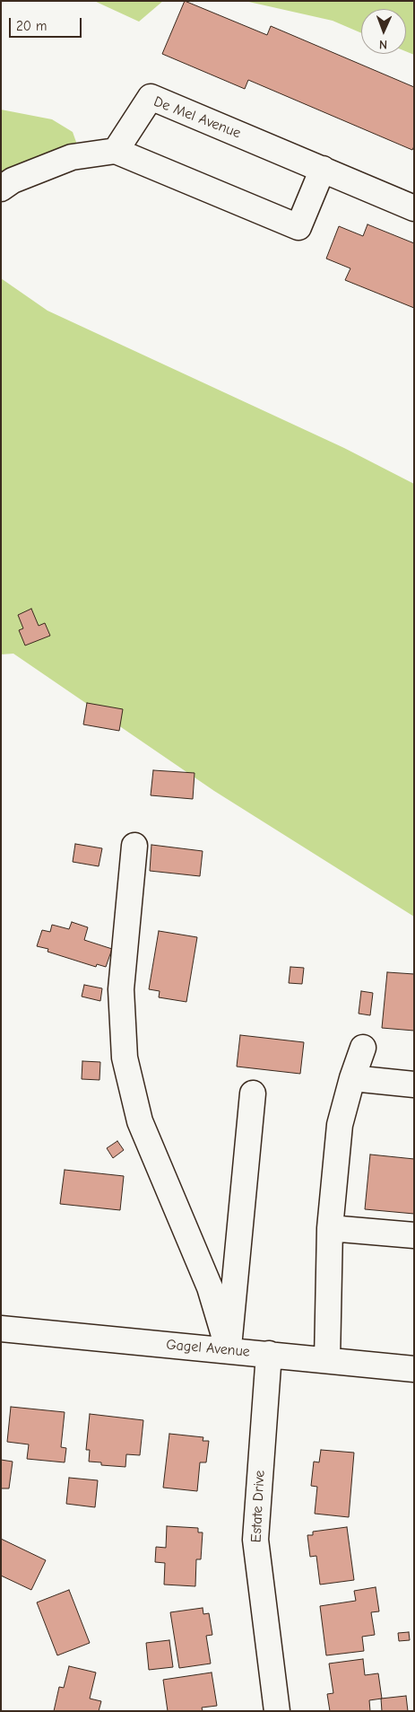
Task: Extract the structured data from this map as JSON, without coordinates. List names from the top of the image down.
{
  "streets": {
    "street": ["De Mel Avenue", "Gagel Avenue", "Estate Drive"]
  },
  "crossings": [
    ["Gagel Avenue", "Estate Drive"]
  ],
  "scale_bar": "20 m",
  "north": "bottom"
}
